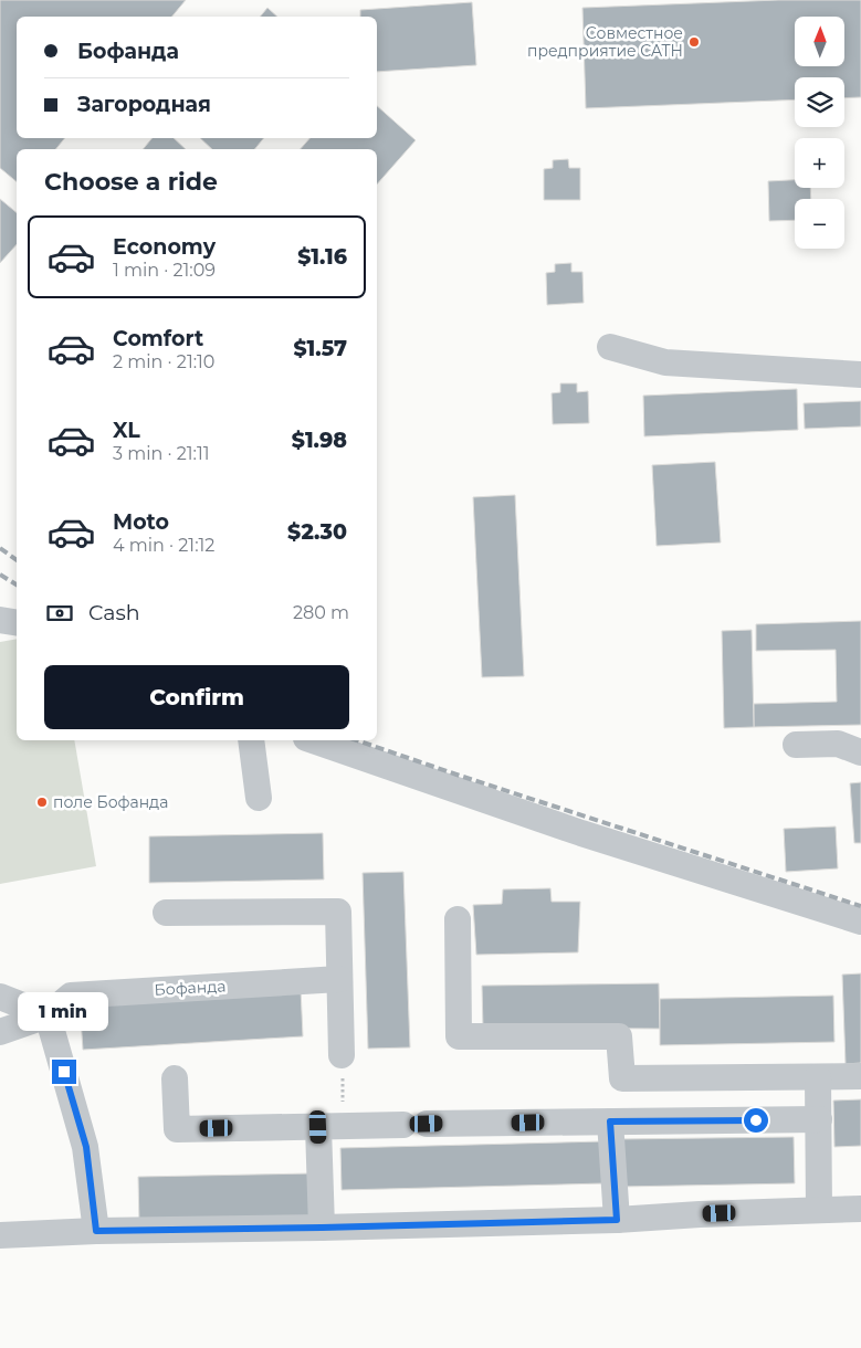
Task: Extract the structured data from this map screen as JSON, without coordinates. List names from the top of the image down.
{
  "streets": {
    "street": ["Бофанда"]
  },
  "places": ["Совместное предприятие CATH", "поле Бофанда"],
  "north": "top",
  "page": {
    "map_buttons": ["+", "−"],
    "banner": ["Бофанда", "Загородная"],
    "heading": "Choose a ride",
    "list": [
      {
        "name": "Economy",
        "note": "1 min · 21:09",
        "value": "$1.16"
      },
      {
        "name": "Comfort",
        "note": "2 min · 21:10",
        "value": "$1.57"
      },
      {
        "name": "XL",
        "note": "3 min · 21:11",
        "value": "$1.98"
      },
      {
        "name": "Moto",
        "note": "4 min · 21:12",
        "value": "$2.30"
      }
    ],
    "pay": ["Cash", "280 m"],
    "buttons": "Confirm",
    "bubble": "1 min"
  }
}
